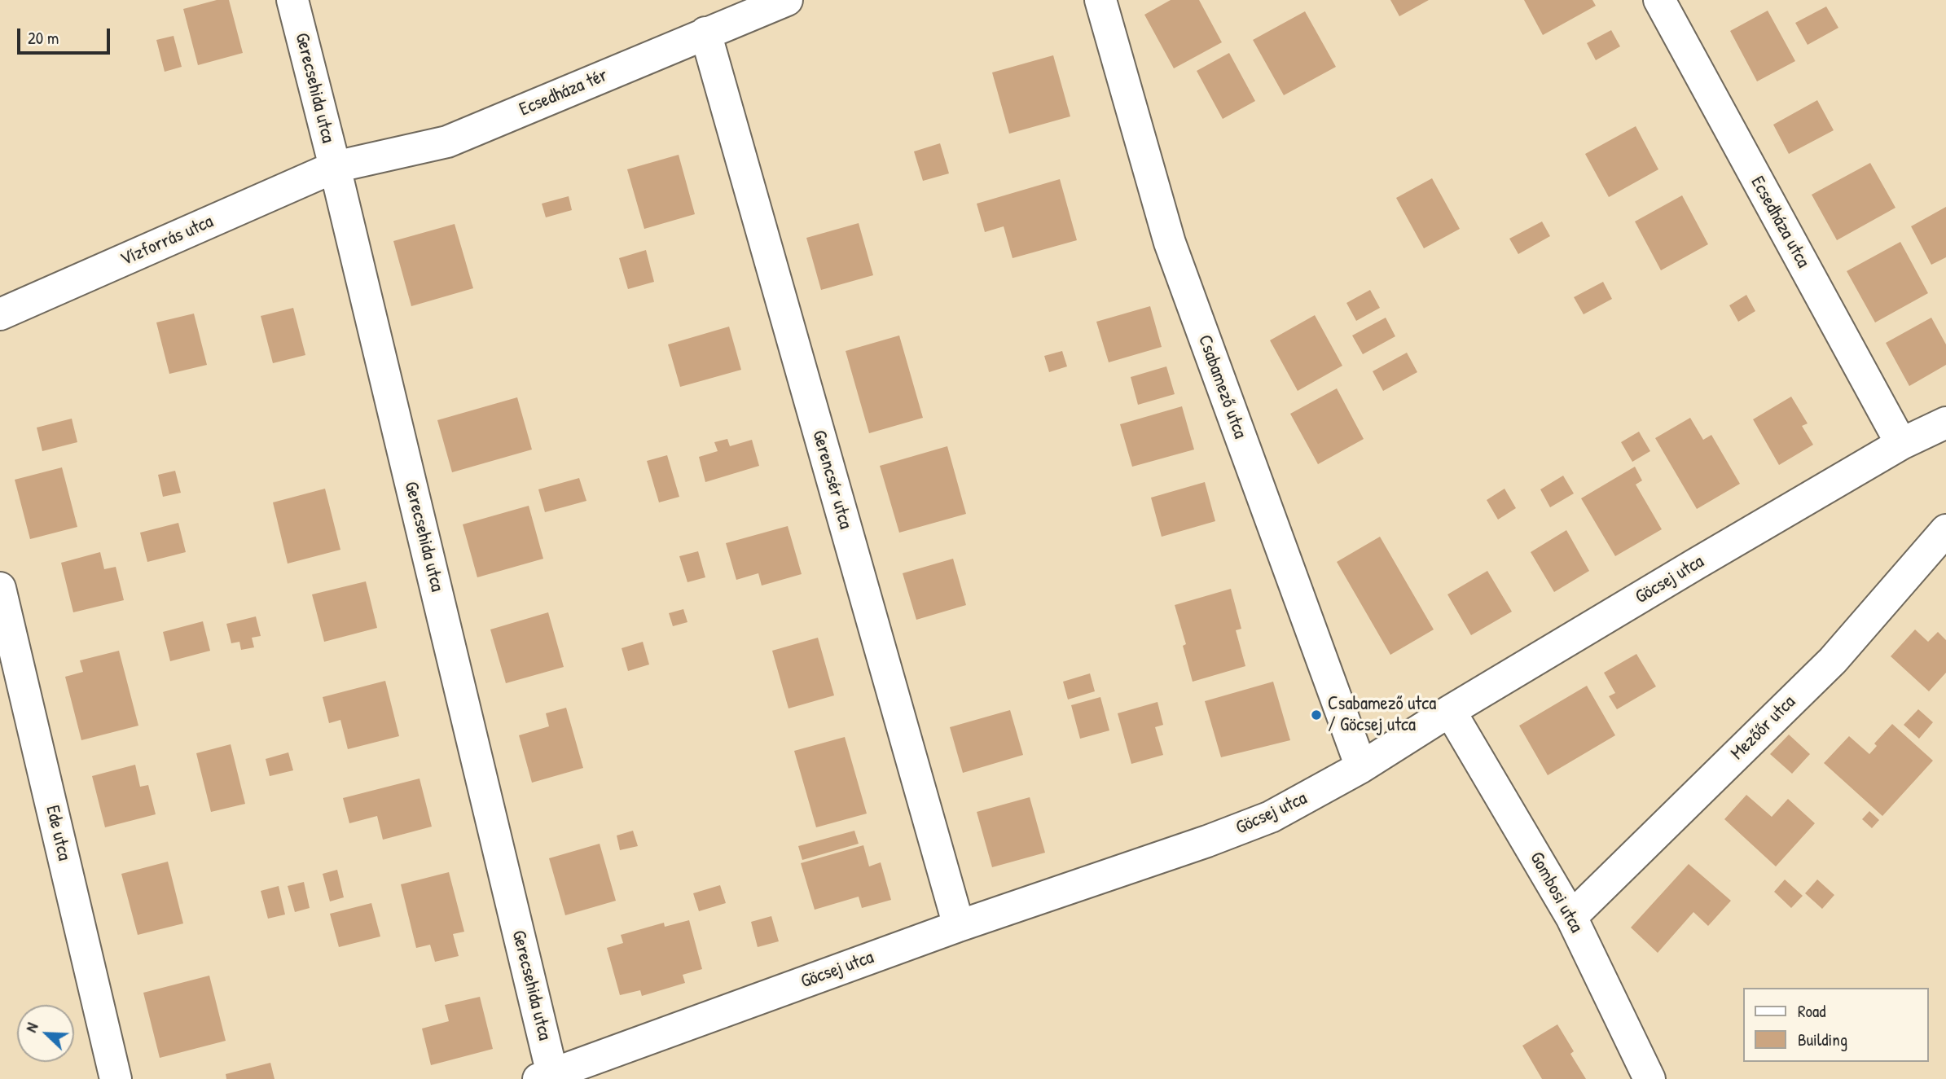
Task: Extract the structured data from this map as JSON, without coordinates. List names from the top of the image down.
{
  "streets": {
    "street": [
      "Gerecsehida utca",
      "Ecsedháza tér",
      "Ecsedháza utca",
      "Vízforrás utca",
      "Csabamező utca",
      "Gerencsér utca",
      "Göcsej utca",
      "Mezőőr utca",
      "Ede utca",
      "Gombosi utca"
    ]
  },
  "crossings": [
    ["Gerecsehida utca", "Ecsedháza tér"],
    ["Gerecsehida utca", "Vízforrás utca"],
    ["Gerecsehida utca", "Göcsej utca"],
    ["Ecsedháza tér", "Vízforrás utca"],
    ["Ecsedháza tér", "Gerencsér utca"],
    ["Ecsedháza utca", "Göcsej utca"],
    ["Csabamező utca", "Göcsej utca"],
    ["Gerencsér utca", "Göcsej utca"],
    ["Göcsej utca", "Gombosi utca"],
    ["Mezőőr utca", "Gombosi utca"]
  ],
  "places": ["Csabamező utca / Göcsej utca"],
  "legend": ["Road", "Building"],
  "scale_bar": "20 m",
  "north": "top left"
}
